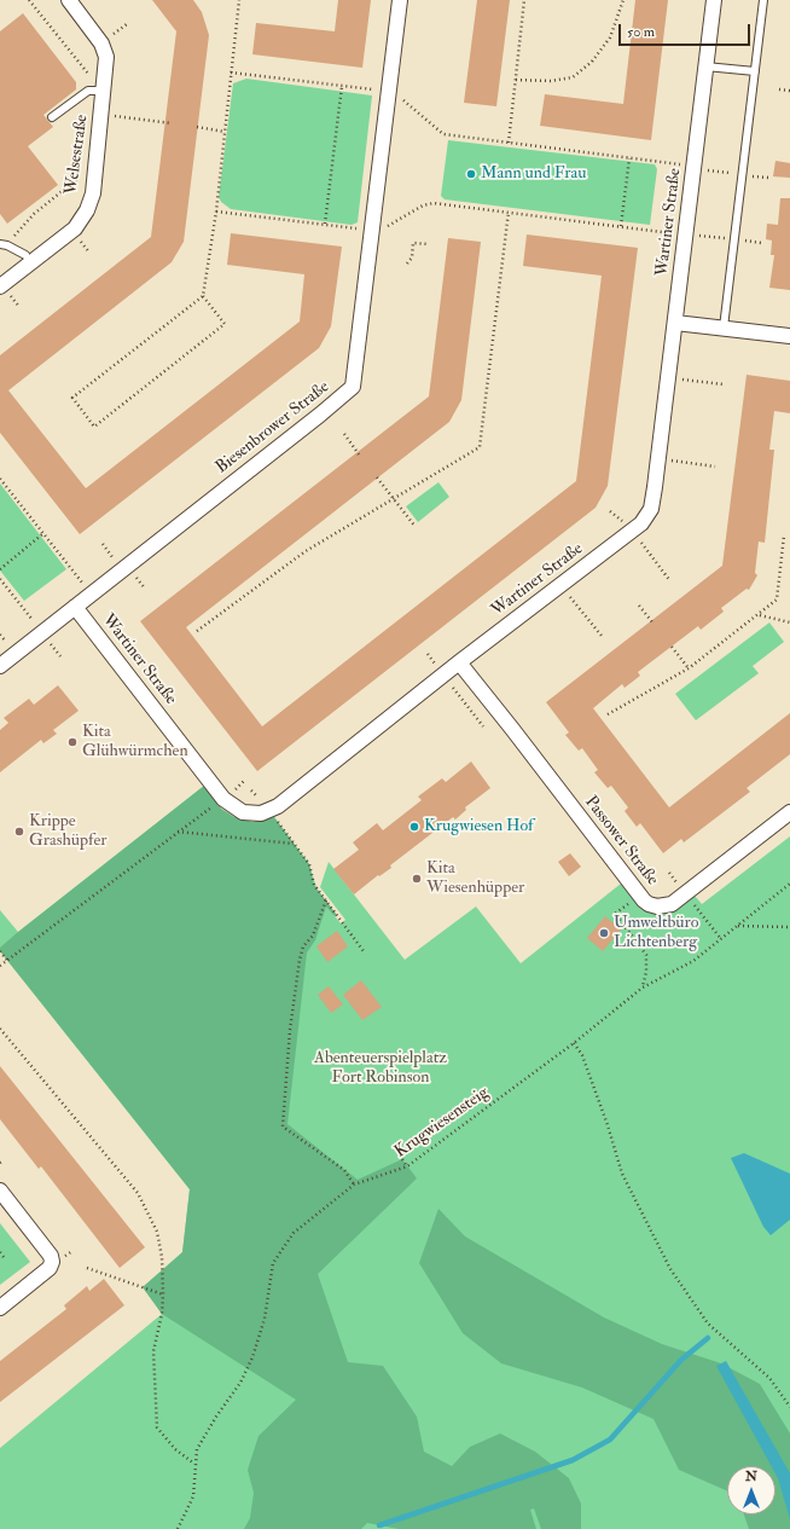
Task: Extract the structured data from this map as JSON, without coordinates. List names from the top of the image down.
{
  "streets": {
    "street": [
      "Welsestraße",
      "Wartiner Straße",
      "Biesenbrower Straße",
      "Passower Straße"
    ],
    "path": ["Krugwiesensteig"]
  },
  "crossings": [
    ["Wartiner Straße", "Biesenbrower Straße"],
    ["Wartiner Straße", "Passower Straße"]
  ],
  "parks": ["Abenteuerspielplatz Fort Robinson"],
  "places": [
    "Mann und Frau",
    "Kita Glühwürmchen",
    "Krugwiesen Hof",
    "Krippe Grashüpfer",
    "Kita Wiesenhüpper",
    "Umweltbüro Lichtenberg"
  ],
  "scale_bar": "50 m",
  "north": "top"
}
